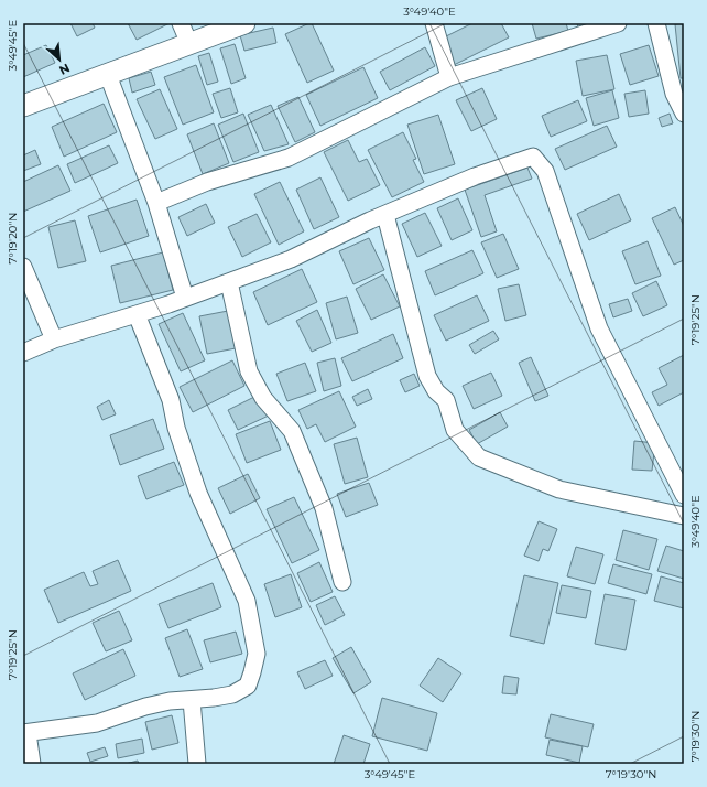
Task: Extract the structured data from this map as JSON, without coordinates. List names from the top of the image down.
{
  "north": "bottom right",
  "coordinates": [
    "3°49'40\"E",
    "3°49'45\"E",
    "7°19'20\"N",
    "7°19'25\"N",
    "7°19'30\"N"
  ]
}
